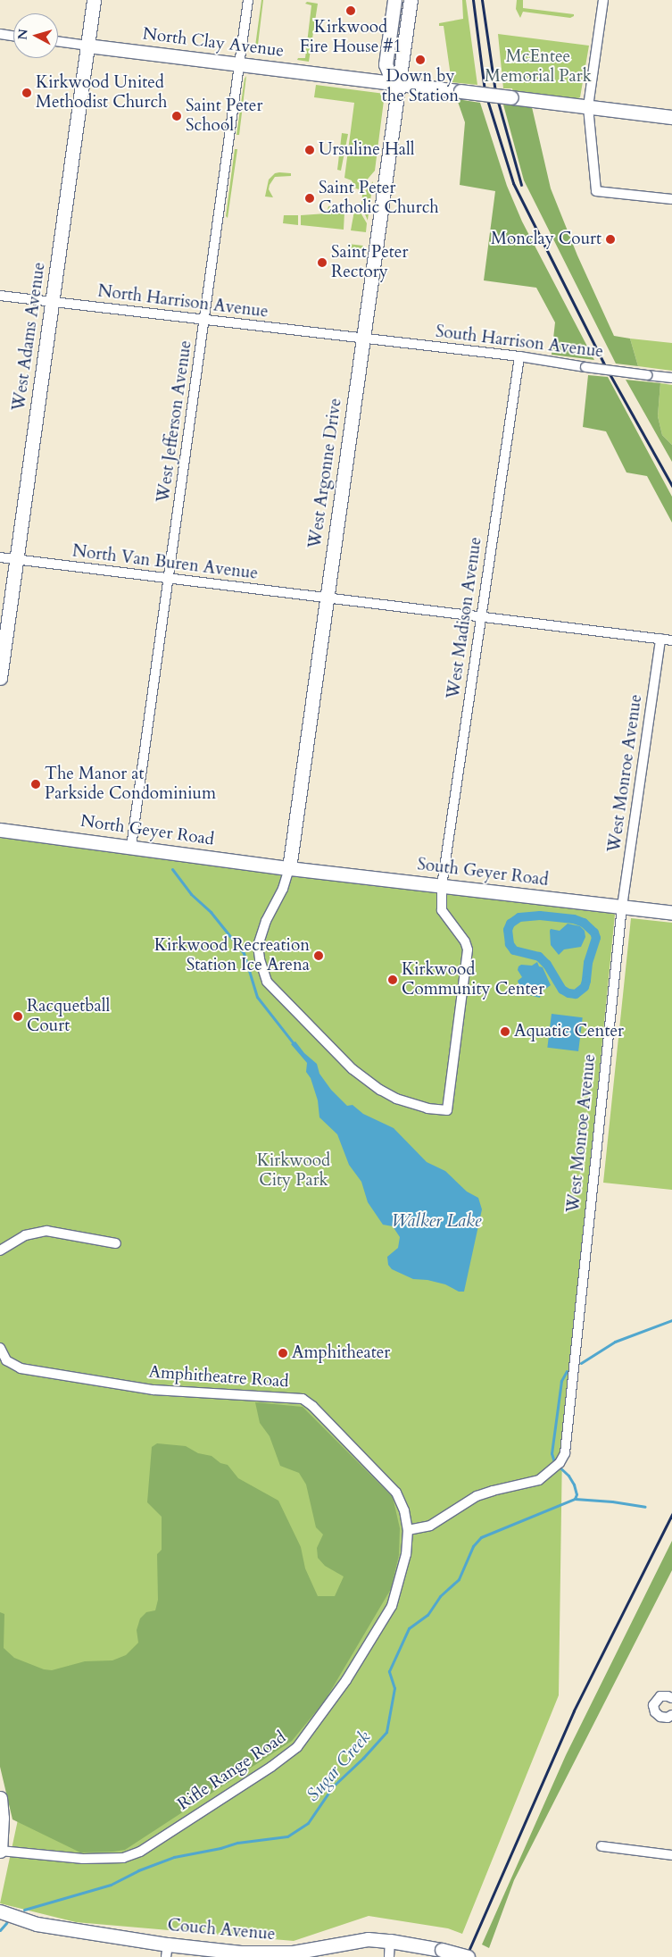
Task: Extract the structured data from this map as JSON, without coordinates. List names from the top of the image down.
{
  "streets": {
    "street": [
      "North Clay Avenue",
      "North Harrison Avenue",
      "West Adams Avenue",
      "South Harrison Avenue",
      "West Jefferson Avenue",
      "West Argonne Drive",
      "North Van Buren Avenue",
      "West Madison Avenue",
      "West Monroe Avenue",
      "North Geyer Road",
      "South Geyer Road",
      "Amphitheatre Road",
      "Rifle Range Road",
      "Couch Avenue"
    ]
  },
  "crossings": [
    ["North Clay Avenue", "West Adams Avenue"],
    ["North Clay Avenue", "West Jefferson Avenue"],
    ["North Clay Avenue", "West Argonne Drive"],
    ["North Harrison Avenue", "West Adams Avenue"],
    ["North Harrison Avenue", "South Harrison Avenue"],
    ["North Harrison Avenue", "West Jefferson Avenue"],
    ["North Harrison Avenue", "West Argonne Drive"],
    ["West Adams Avenue", "North Van Buren Avenue"],
    ["South Harrison Avenue", "West Argonne Drive"],
    ["South Harrison Avenue", "West Madison Avenue"],
    ["West Jefferson Avenue", "North Van Buren Avenue"],
    ["West Jefferson Avenue", "North Geyer Road"],
    ["West Argonne Drive", "North Van Buren Avenue"],
    ["West Argonne Drive", "West Madison Avenue"],
    ["West Argonne Drive", "North Geyer Road"],
    ["West Argonne Drive", "South Geyer Road"],
    ["North Van Buren Avenue", "West Madison Avenue"],
    ["North Van Buren Avenue", "West Monroe Avenue"],
    ["West Madison Avenue", "North Geyer Road"],
    ["West Madison Avenue", "South Geyer Road"],
    ["West Monroe Avenue", "South Geyer Road"],
    ["West Monroe Avenue", "Amphitheatre Road"],
    ["West Monroe Avenue", "Rifle Range Road"],
    ["North Geyer Road", "South Geyer Road"],
    ["Amphitheatre Road", "Rifle Range Road"]
  ],
  "water": ["Walker Lake", "Sugar Creek"],
  "parks": ["McEntee Memorial Park", "Kirkwood City Park"],
  "places": [
    "Kirkwood Fire House #1",
    "Down by the Station",
    "Kirkwood United Methodist Church",
    "Saint Peter School",
    "Ursuline Hall",
    "Saint Peter Catholic Church",
    "Monclay Court",
    "Saint Peter Rectory",
    "The Manor at Parkside Condominium",
    "Kirkwood Recreation Station Ice Arena",
    "Kirkwood Community Center",
    "Racquetball Court",
    "Aquatic Center",
    "Amphitheater"
  ],
  "north": "left"
}
